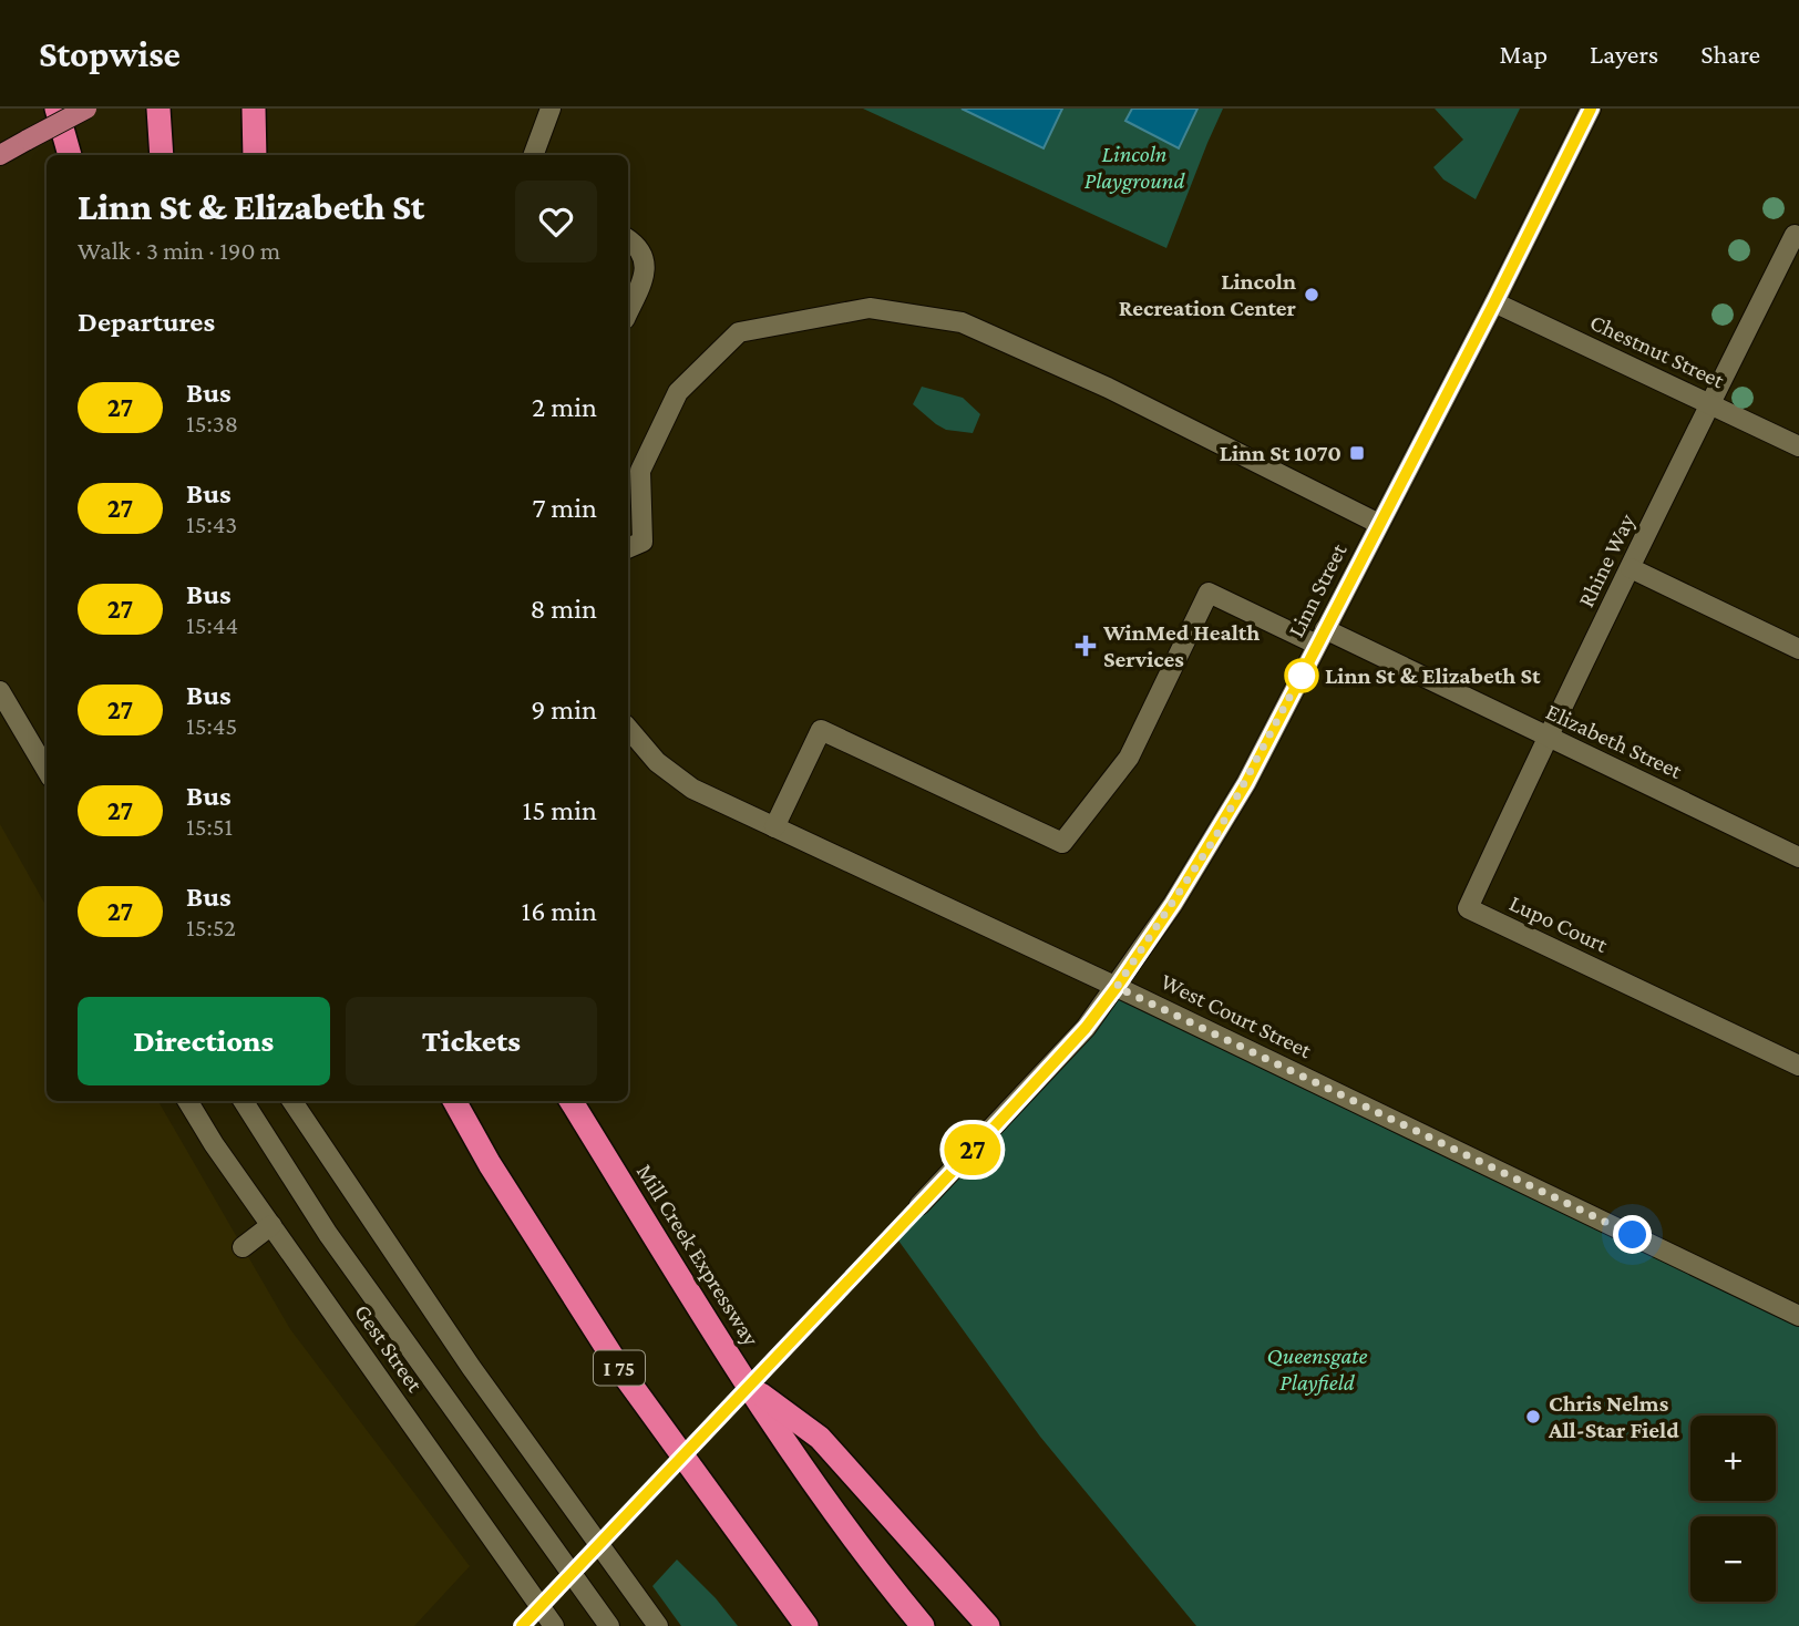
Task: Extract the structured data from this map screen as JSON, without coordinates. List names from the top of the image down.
{
  "streets": {
    "highway": ["Mill Creek Expressway", "I 75"],
    "street": [
      "Chestnut Street",
      "Rhine Way",
      "Linn Street",
      "Elizabeth Street",
      "Lupo Court",
      "West Court Street",
      "Gest Street"
    ]
  },
  "crossings": [
    ["Chestnut Street", "Rhine Way"],
    ["Chestnut Street", "Linn Street"],
    ["Rhine Way", "Elizabeth Street"],
    ["Rhine Way", "Lupo Court"],
    ["Linn Street", "Elizabeth Street"],
    ["Linn Street", "West Court Street"],
    ["Elizabeth Street", "Lupo Court"],
    ["Elizabeth Street", "West Court Street"]
  ],
  "parks": ["Lincoln Playground", "Queensgate Playfield"],
  "places": {
    "other": ["Lincoln Recreation Center", "Linn St & Elizabeth St", "Chris Nelms All-Star Field"],
    "transit": ["Linn St 1070"],
    "health": ["WinMed Health Services"]
  },
  "lines": ["bus line 27"],
  "page": {
    "header": "Stopwise",
    "nav": ["Map", "Layers", "Share"],
    "on_map": "27",
    "heading": [
      ["Linn St & Elizabeth St", "Walk · 3 min · 190 m"],
      "Departures"
    ],
    "list": [
      {
        "mark": "27",
        "name": "Bus",
        "note": "15:38",
        "value": "2 min"
      },
      {
        "mark": "27",
        "name": "Bus",
        "note": "15:43",
        "value": "7 min"
      },
      {
        "mark": "27",
        "name": "Bus",
        "note": "15:44",
        "value": "8 min"
      },
      {
        "mark": "27",
        "name": "Bus",
        "note": "15:45",
        "value": "9 min"
      },
      {
        "mark": "27",
        "name": "Bus",
        "note": "15:51",
        "value": "15 min"
      },
      {
        "mark": "27",
        "name": "Bus",
        "note": "15:52",
        "value": "16 min"
      }
    ],
    "buttons": ["Directions", "Tickets"],
    "map_buttons": ["+", "−"]
  }
}
